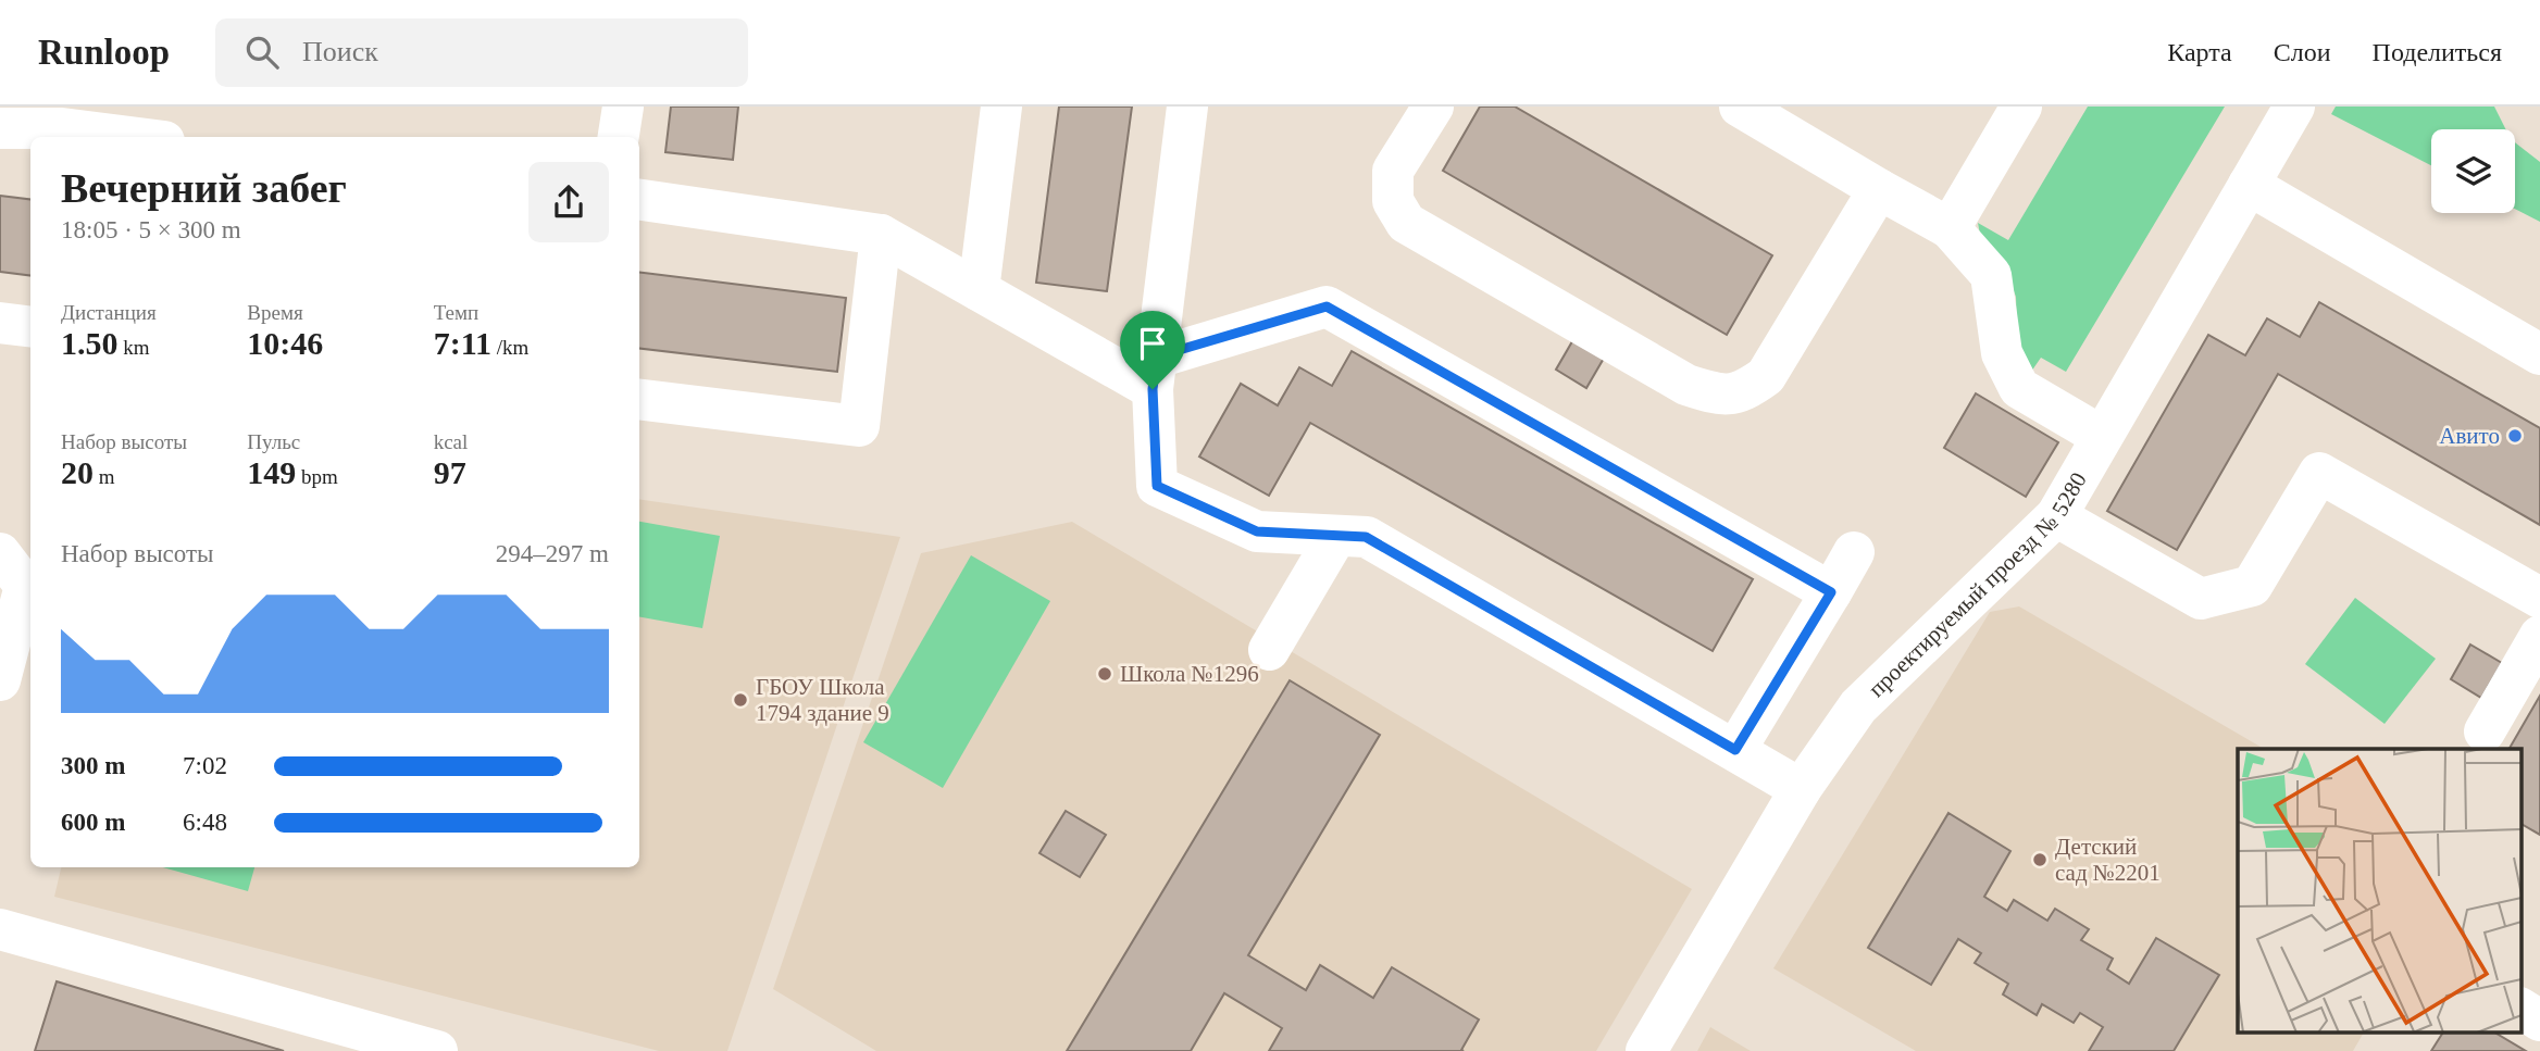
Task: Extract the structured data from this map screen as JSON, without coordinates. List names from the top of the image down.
{
  "streets": {
    "street": ["проектируемый проезд № 5280"]
  },
  "places": [
    "Авито",
    "Школа №1296",
    "ГБОУ Школа 1794 здание 9",
    "Детский сад №2201"
  ],
  "page": {
    "header": "Runloop",
    "search": "Поиск",
    "nav": ["Карта", "Слои", "Поделиться"],
    "heading": ["Вечерний забег", "18:05 · 5 × 300 m"],
    "stats": [
      ["Дистанция", "1.50 km"],
      ["Время", "10:46"],
      ["Темп", "7:11 /km"],
      ["Набор высоты", "20 m"],
      ["Пульс", "149 bpm"],
      ["kcal", "97"]
    ],
    "chart": ["Набор высоты", "294–297 m"],
    "list": [
      {
        "name": "300 m",
        "note": "7:02"
      },
      {
        "name": "600 m",
        "note": "6:48"
      }
    ]
  }
}
